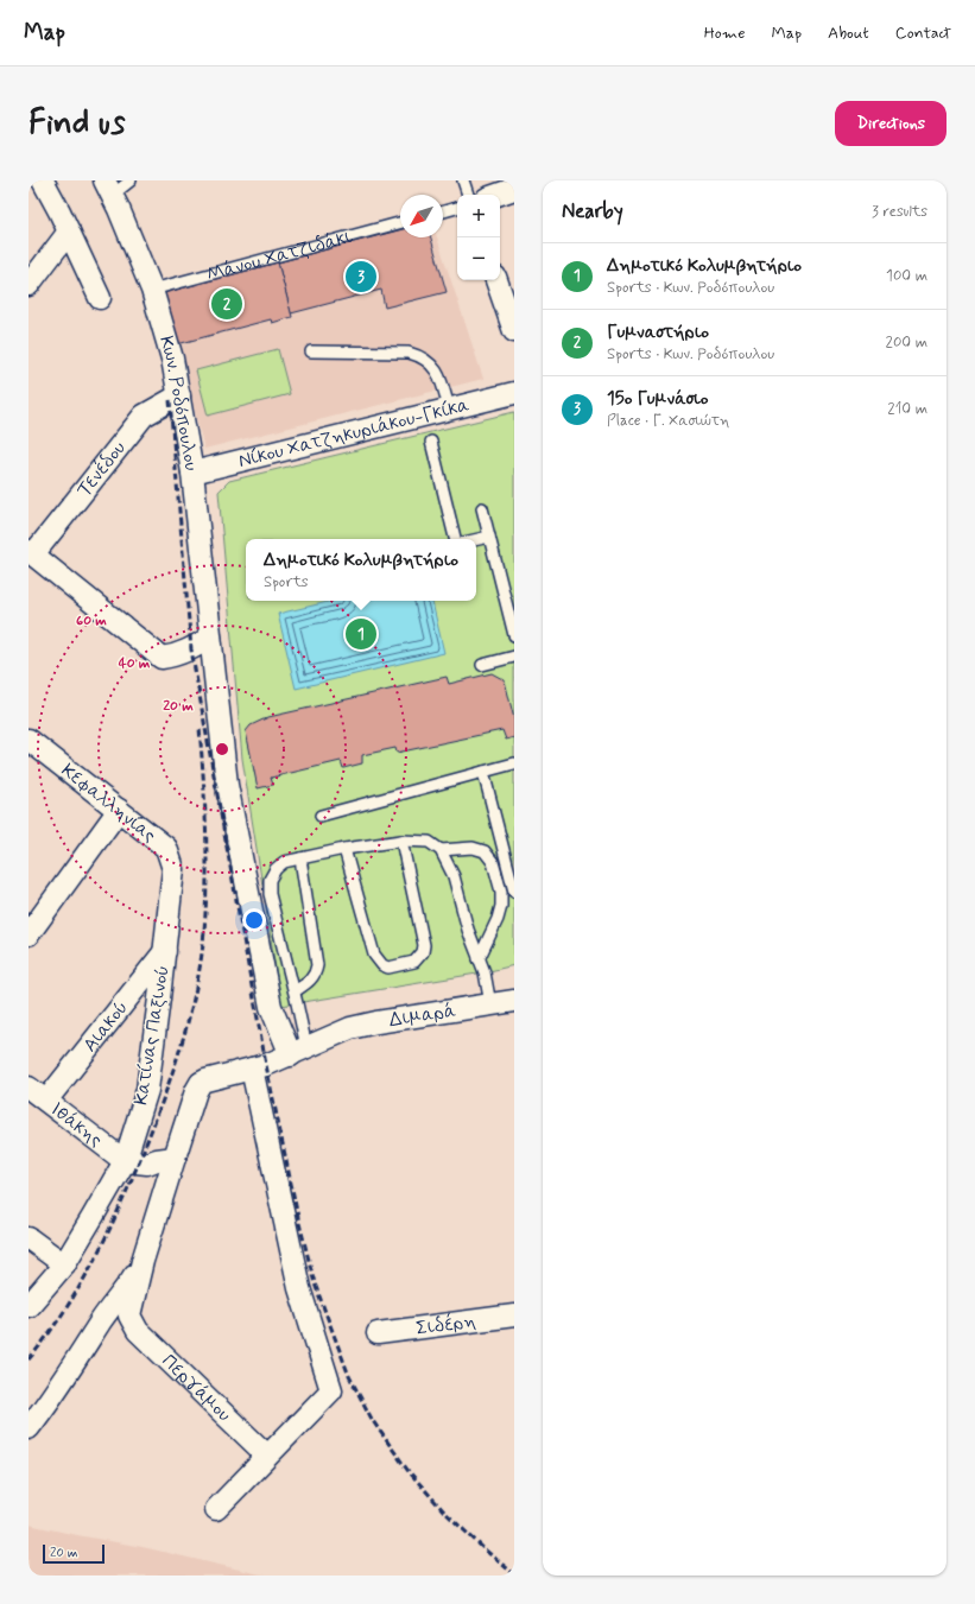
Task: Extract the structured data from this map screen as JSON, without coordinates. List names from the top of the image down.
{
  "streets": {
    "street": [
      "Κων. Ροδόπουλου",
      "Νίκου Χατζηκυριάκου-Γκίκα",
      "Τενέδου",
      "Κεφαλληνίας",
      "Διμαρά",
      "Αιακού",
      "Κατίνας Παξινού",
      "Ιθάκης",
      "Σιδέρη",
      "Περγάμου"
    ],
    "lane": ["Μάνου Χατζιδάκι"]
  },
  "crossings": [
    ["Μάνου Χατζιδάκι", "Κων. Ροδόπουλου"],
    ["Κων. Ροδόπουλου", "Νίκου Χατζηκυριάκου-Γκίκα"],
    ["Κων. Ροδόπουλου", "Τενέδου"],
    ["Κων. Ροδόπουλου", "Διμαρά"],
    ["Κεφαλληνίας", "Κατίνας Παξινού"],
    ["Αιακού", "Κατίνας Παξινού"],
    ["Αιακού", "Ιθάκης"],
    ["Κατίνας Παξινού", "Ιθάκης"]
  ],
  "scale_bar": "20 m",
  "north": "bottom left",
  "page": {
    "header": "Map",
    "nav": [
      "Home",
      "Map",
      "About",
      "Contact"
    ],
    "buttons": "Directions",
    "title": "Find us",
    "heading": ["Nearby", "3 results"],
    "map_buttons": ["+", "−"],
    "list": [
      {
        "mark": "1",
        "name": "Δημοτικό Κολυμβητήριο",
        "note": "Sports · Κων. Ροδόπουλου",
        "value": "100 m"
      },
      {
        "mark": "2",
        "name": "Γυμναστήριο",
        "note": "Sports · Κων. Ροδόπουλου",
        "value": "200 m"
      },
      {
        "mark": "3",
        "name": "15ο Γυμνάσιο",
        "note": "Place · Γ. Χασιώτη",
        "value": "210 m"
      }
    ],
    "pins": ["3", "2", "1"],
    "popup": ["Δημοτικό Κολυμβητήριο", "Sports"],
    "scale": "20 m"
  },
  "rings": ["60 m", "40 m", "20 m"]
}
